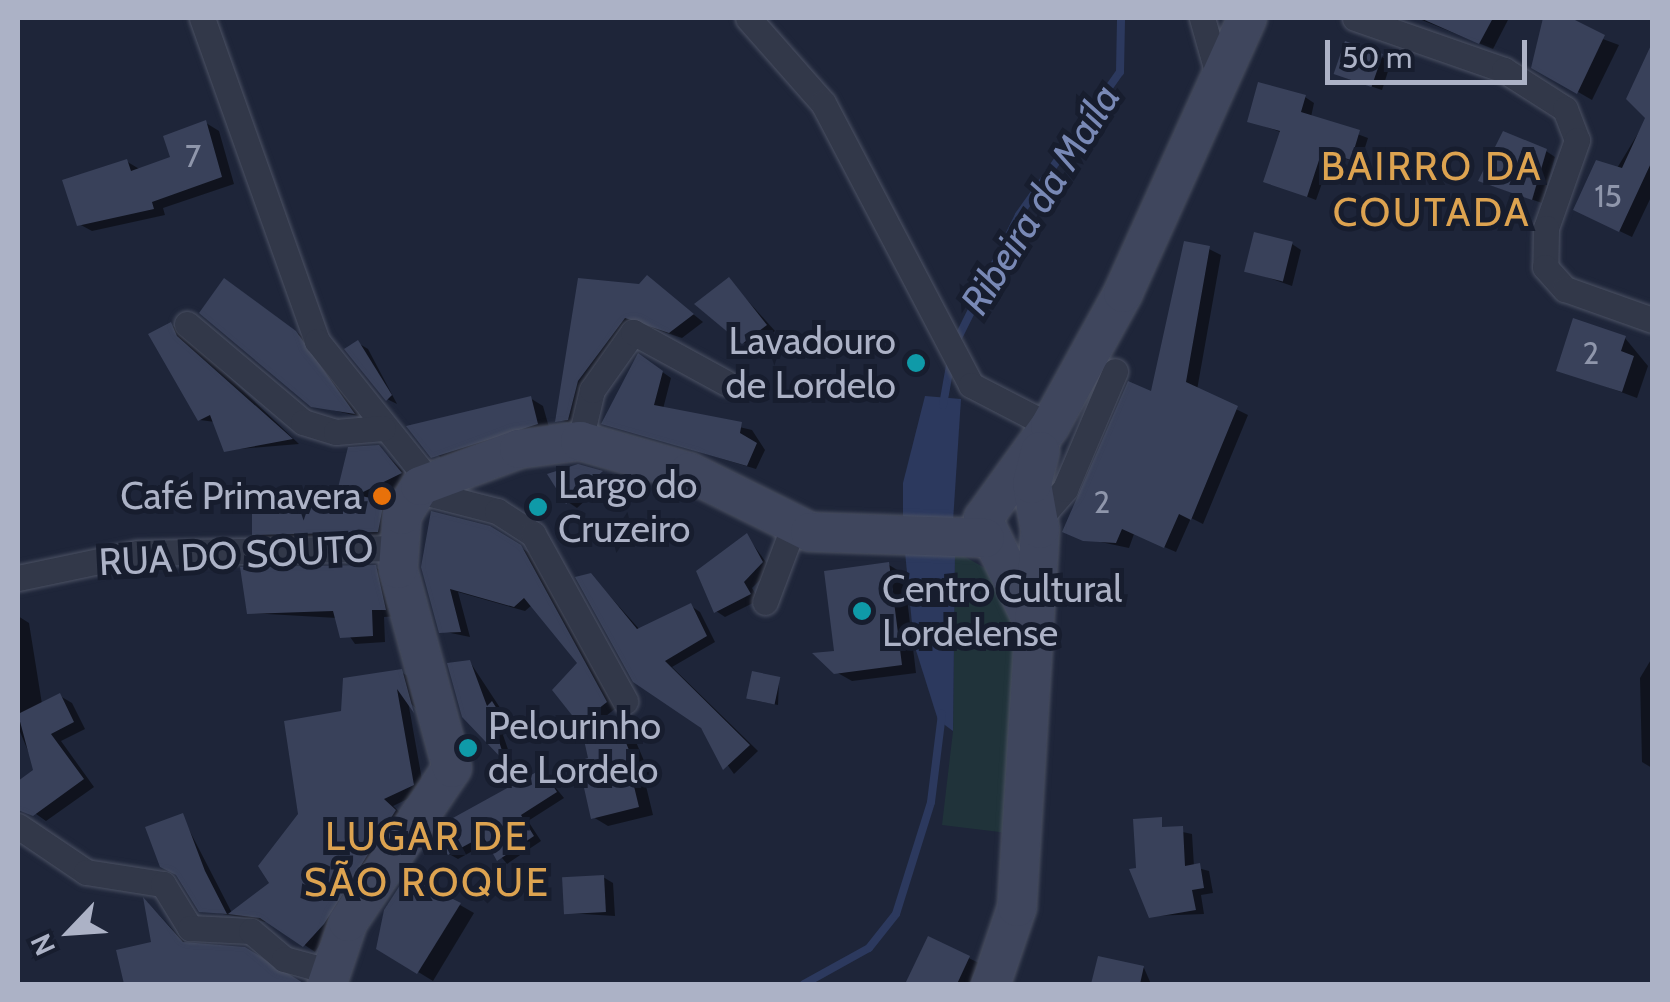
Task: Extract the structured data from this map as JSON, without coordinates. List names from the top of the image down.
{
  "streets": {
    "street": ["RUA DO SOUTO"]
  },
  "districts": ["BAIRRO DA COUTADA", "LUGAR DE SÃO ROQUE"],
  "water": ["Ribeira da Maíla"],
  "places": [
    "Lavadouro de Lordelo",
    "Café Primavera",
    "Largo do Cruzeiro",
    "Centro Cultural Lordelense",
    "Pelourinho de Lordelo"
  ],
  "house_numbers": [
    "7",
    "15",
    "2",
    "2"
  ],
  "scale_bar": "50 m",
  "north": "bottom left"
}
